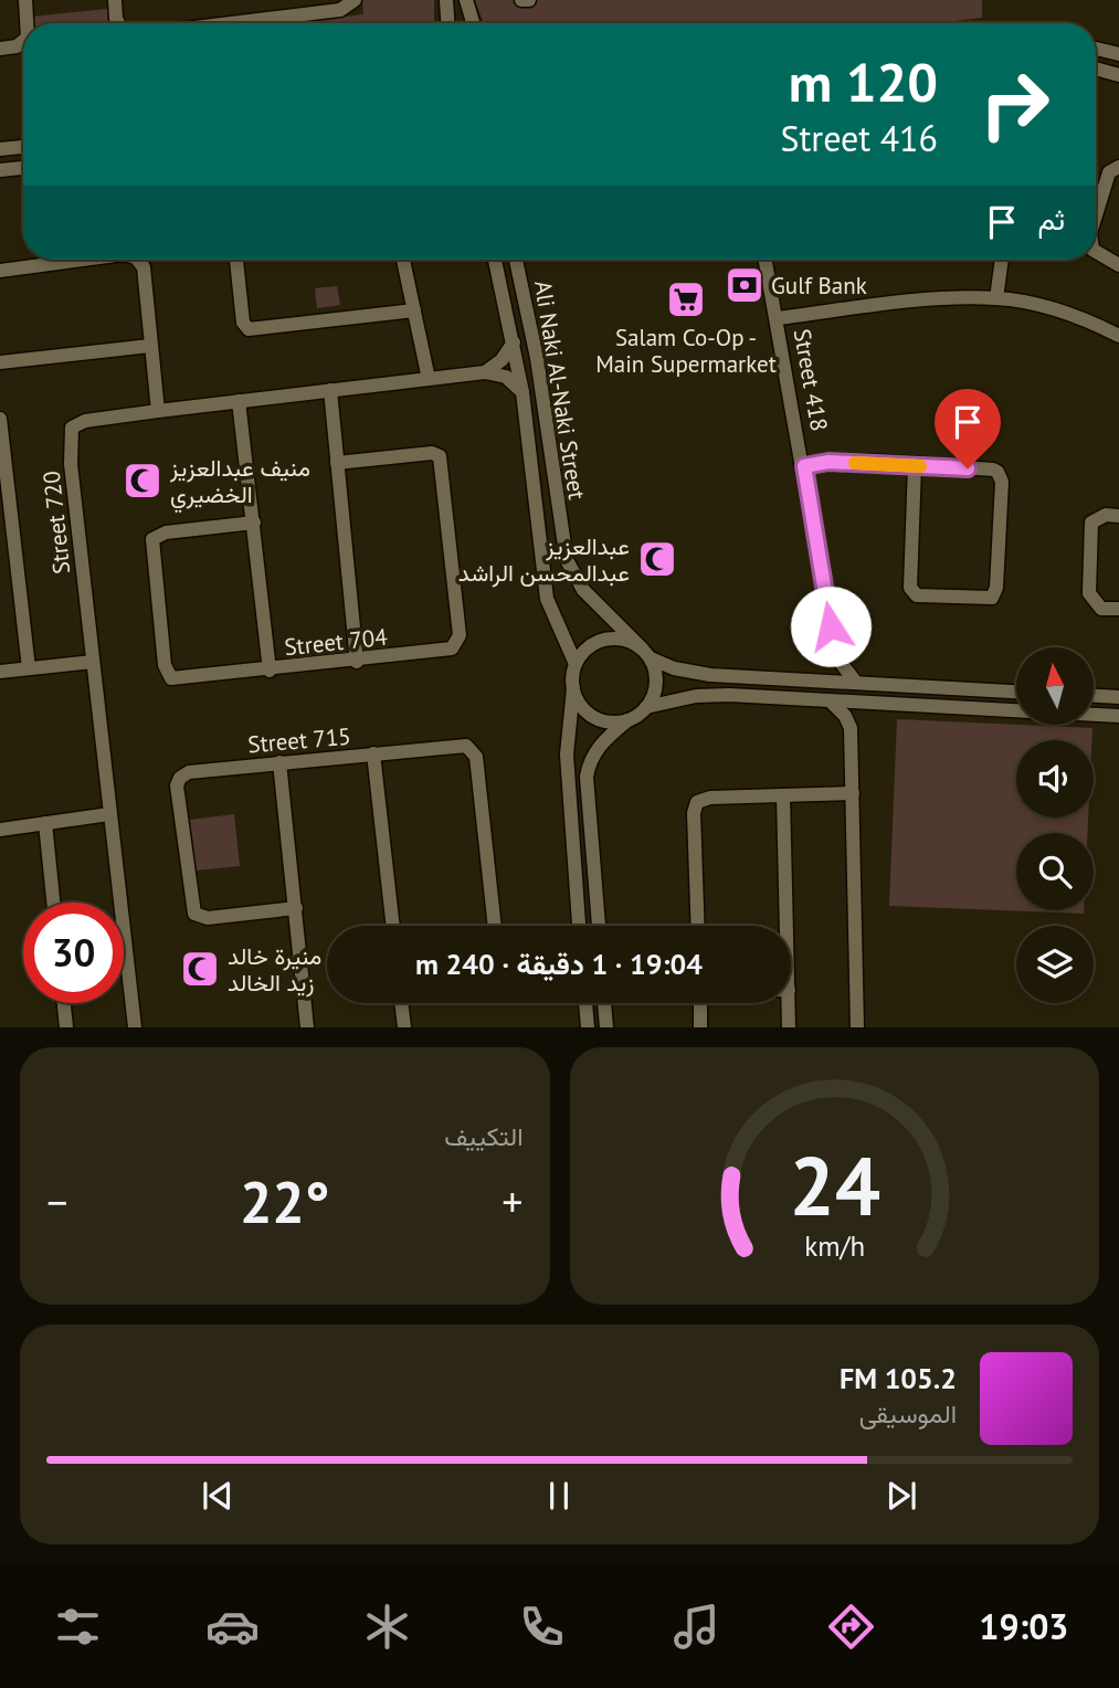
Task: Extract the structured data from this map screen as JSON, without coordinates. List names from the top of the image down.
{
  "streets": {
    "street": [
      "Street 418",
      "Ali Naki Al-Naki Street",
      "Street 720",
      "Street 704",
      "Street 715"
    ]
  },
  "places": {
    "bank": ["Gulf Bank"],
    "supermarket": ["Salam Co-Op - Main Supermarket"],
    "mosque": ["منيف عبدالعزيز الخضيري", "عبدالعزيز عبدالمحسن الراشد", "منيرة خالد زيد الخالد"]
  },
  "north": "top",
  "page": {
    "turn": ["120 m", "Street 416"],
    "then": "ثم",
    "limit": "30",
    "trip": "19:04 · 1 دقيقة · 240 m",
    "tile": "التكييف",
    "heat": ["−", "22°", "+"],
    "song": ["105.2 FM", "الموسيقى"],
    "tabs": "19:03",
    "gauge": ["24", "km/h"]
  }
}
